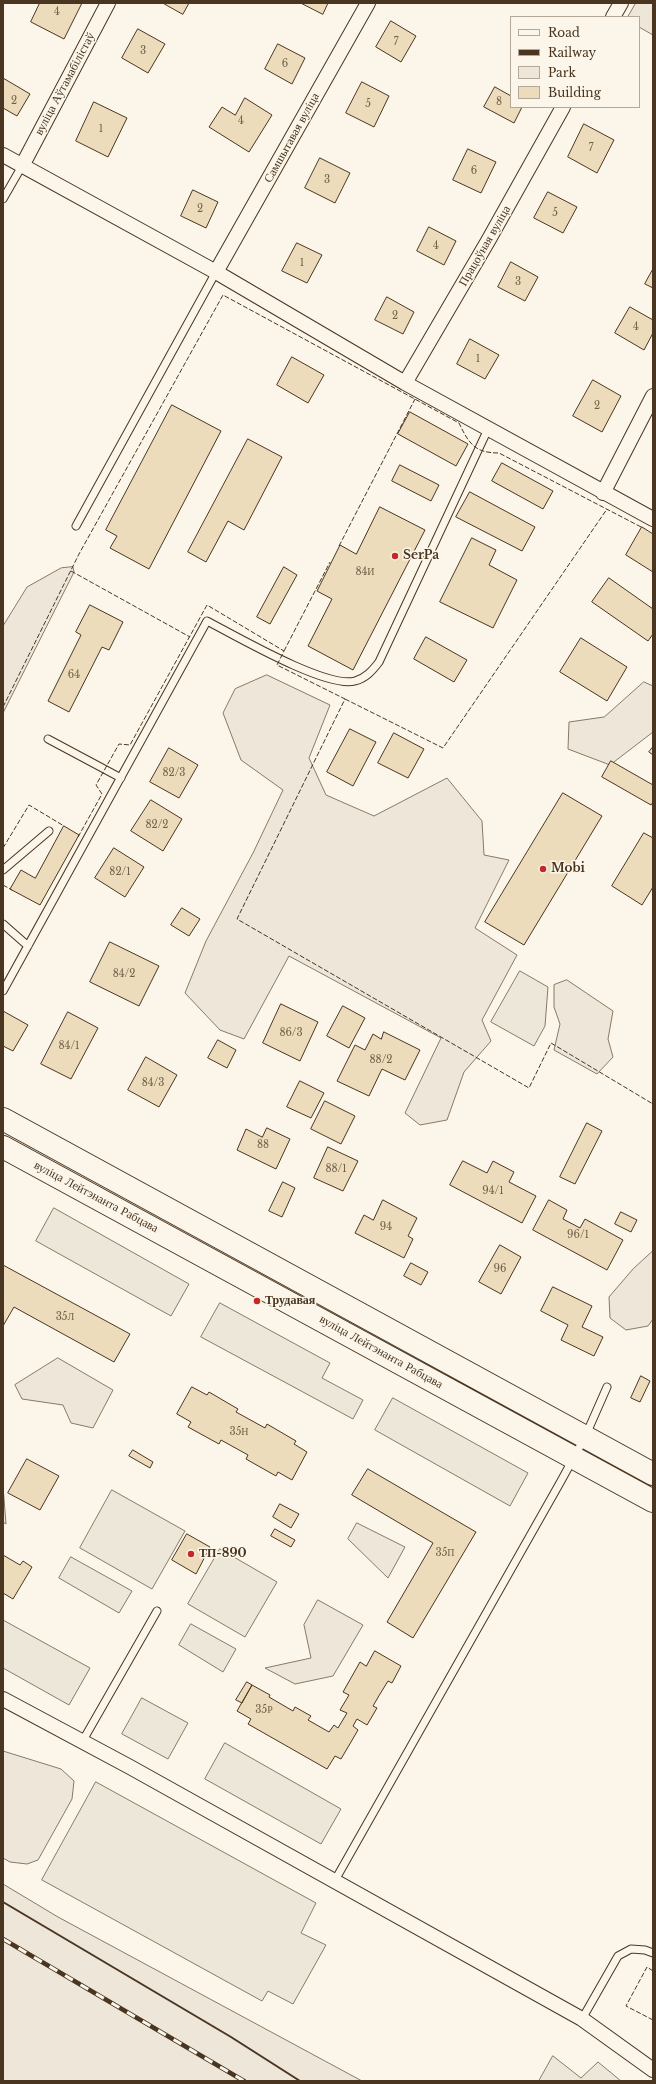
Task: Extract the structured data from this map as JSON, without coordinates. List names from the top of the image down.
{
  "streets": {
    "highway": ["вуліца Лейтэнанта Рабцава"],
    "street": ["вуліца Аўтамабілістаў", "Самшытавая вуліца", "Працоўная вуліца"]
  },
  "places": [
    "SerPa",
    "Mobi",
    "Трудавая",
    "ТП-890"
  ],
  "house_numbers": [
    "4",
    "7",
    "3",
    "6",
    "2",
    "8",
    "5",
    "4",
    "1",
    "7",
    "6",
    "3",
    "2",
    "5",
    "4",
    "1",
    "3",
    "2",
    "4",
    "1",
    "2",
    "84И",
    "64",
    "82/3",
    "82/2",
    "82/1",
    "84/2",
    "86/3",
    "84/1",
    "88/2",
    "84/3",
    "88",
    "88/1",
    "94/1",
    "94",
    "96/1",
    "96",
    "35Л",
    "35Н",
    "35П",
    "35Р"
  ],
  "legend": [
    "Road",
    "Railway",
    "Park",
    "Building"
  ]
}
